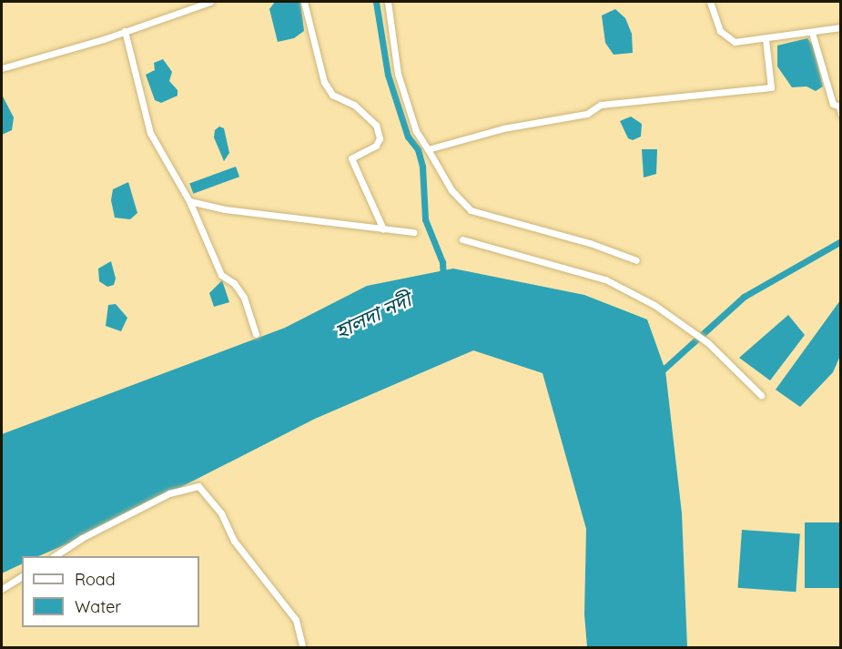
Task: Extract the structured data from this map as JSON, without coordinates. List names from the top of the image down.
{
  "water": ["হালদা নদী"],
  "legend": ["Road", "Water"]
}
